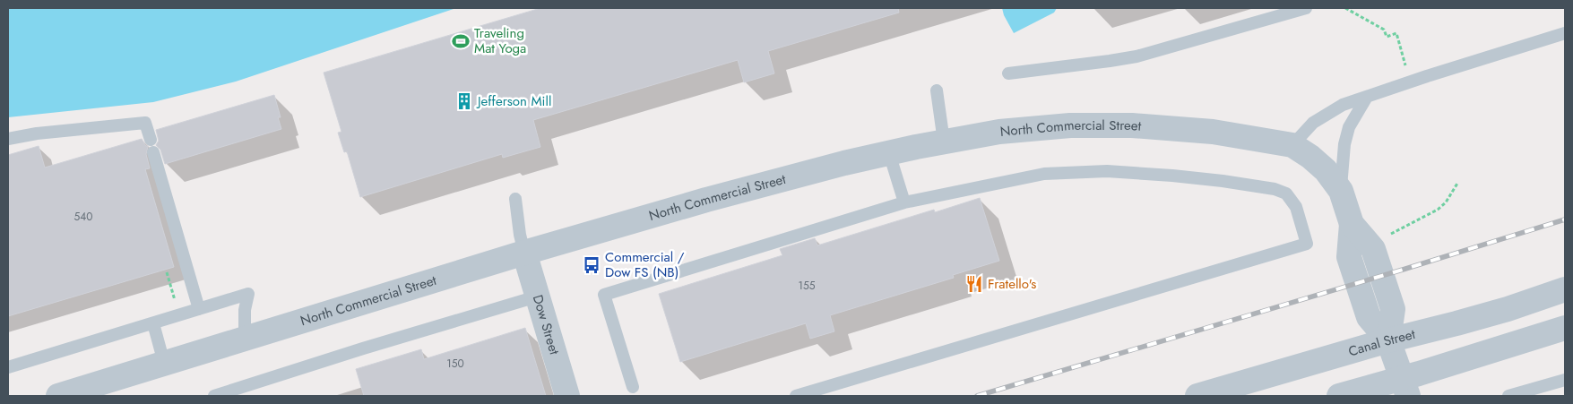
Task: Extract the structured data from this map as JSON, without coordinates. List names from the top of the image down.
{
  "streets": {
    "street": ["North Commercial Street", "Dow Street", "Canal Street"]
  },
  "crossings": [
    ["North Commercial Street", "Dow Street"],
    ["North Commercial Street", "Canal Street"]
  ],
  "places": {
    "sports": ["Traveling Mat Yoga"],
    "building": ["Jefferson Mill"],
    "bus stop": ["Commercial / Dow FS (NB)"],
    "restaurant": ["Fratello's"]
  },
  "house_numbers": ["540", "155", "150"]
}
